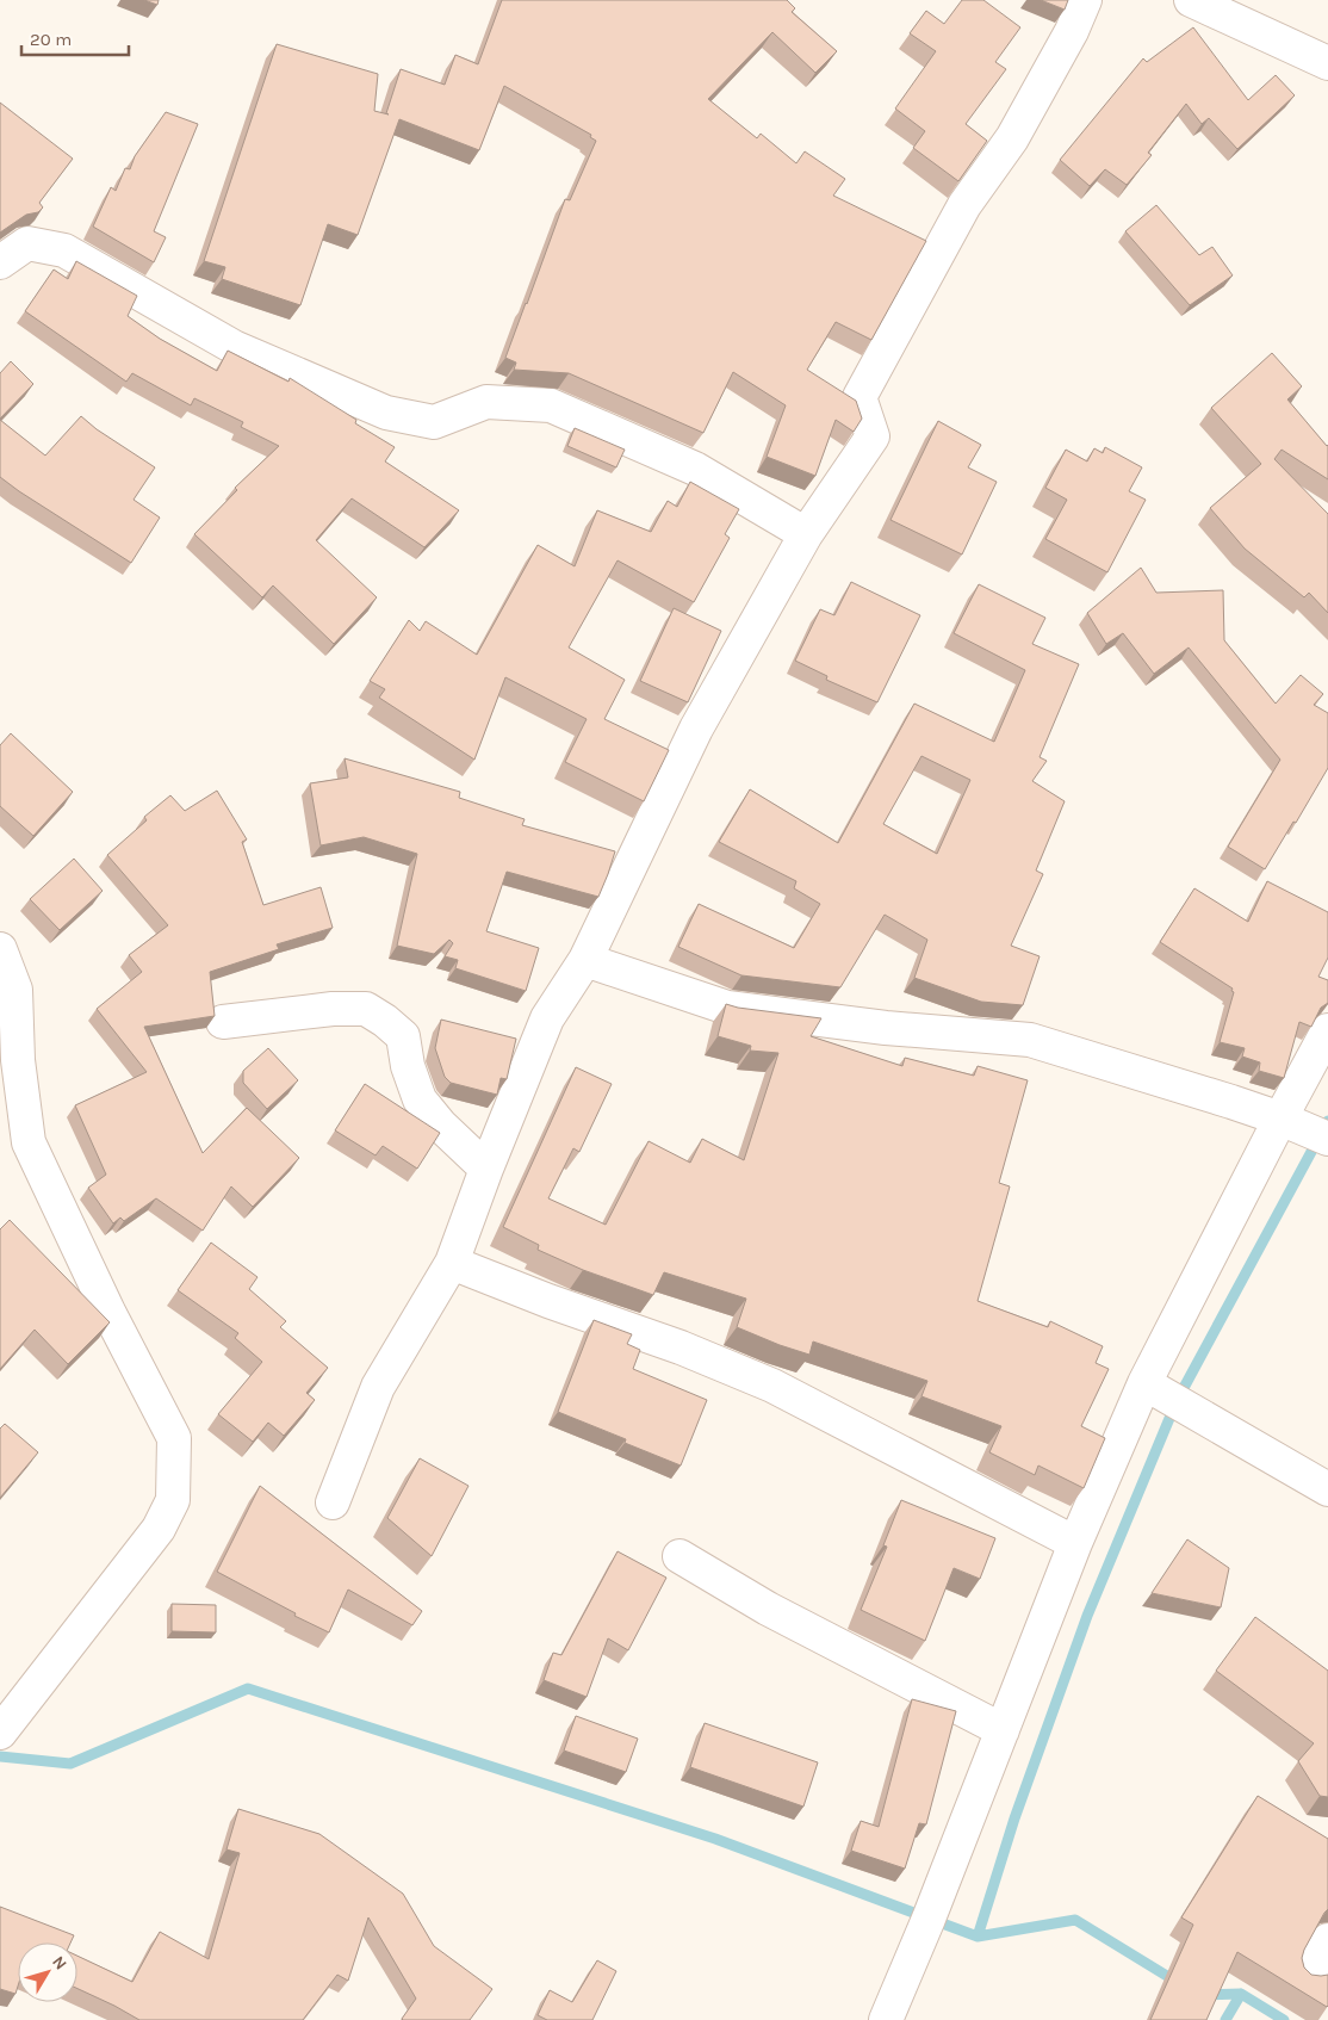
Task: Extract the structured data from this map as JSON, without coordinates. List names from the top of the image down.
{
  "scale_bar": "20 m",
  "north": "top right"
}
